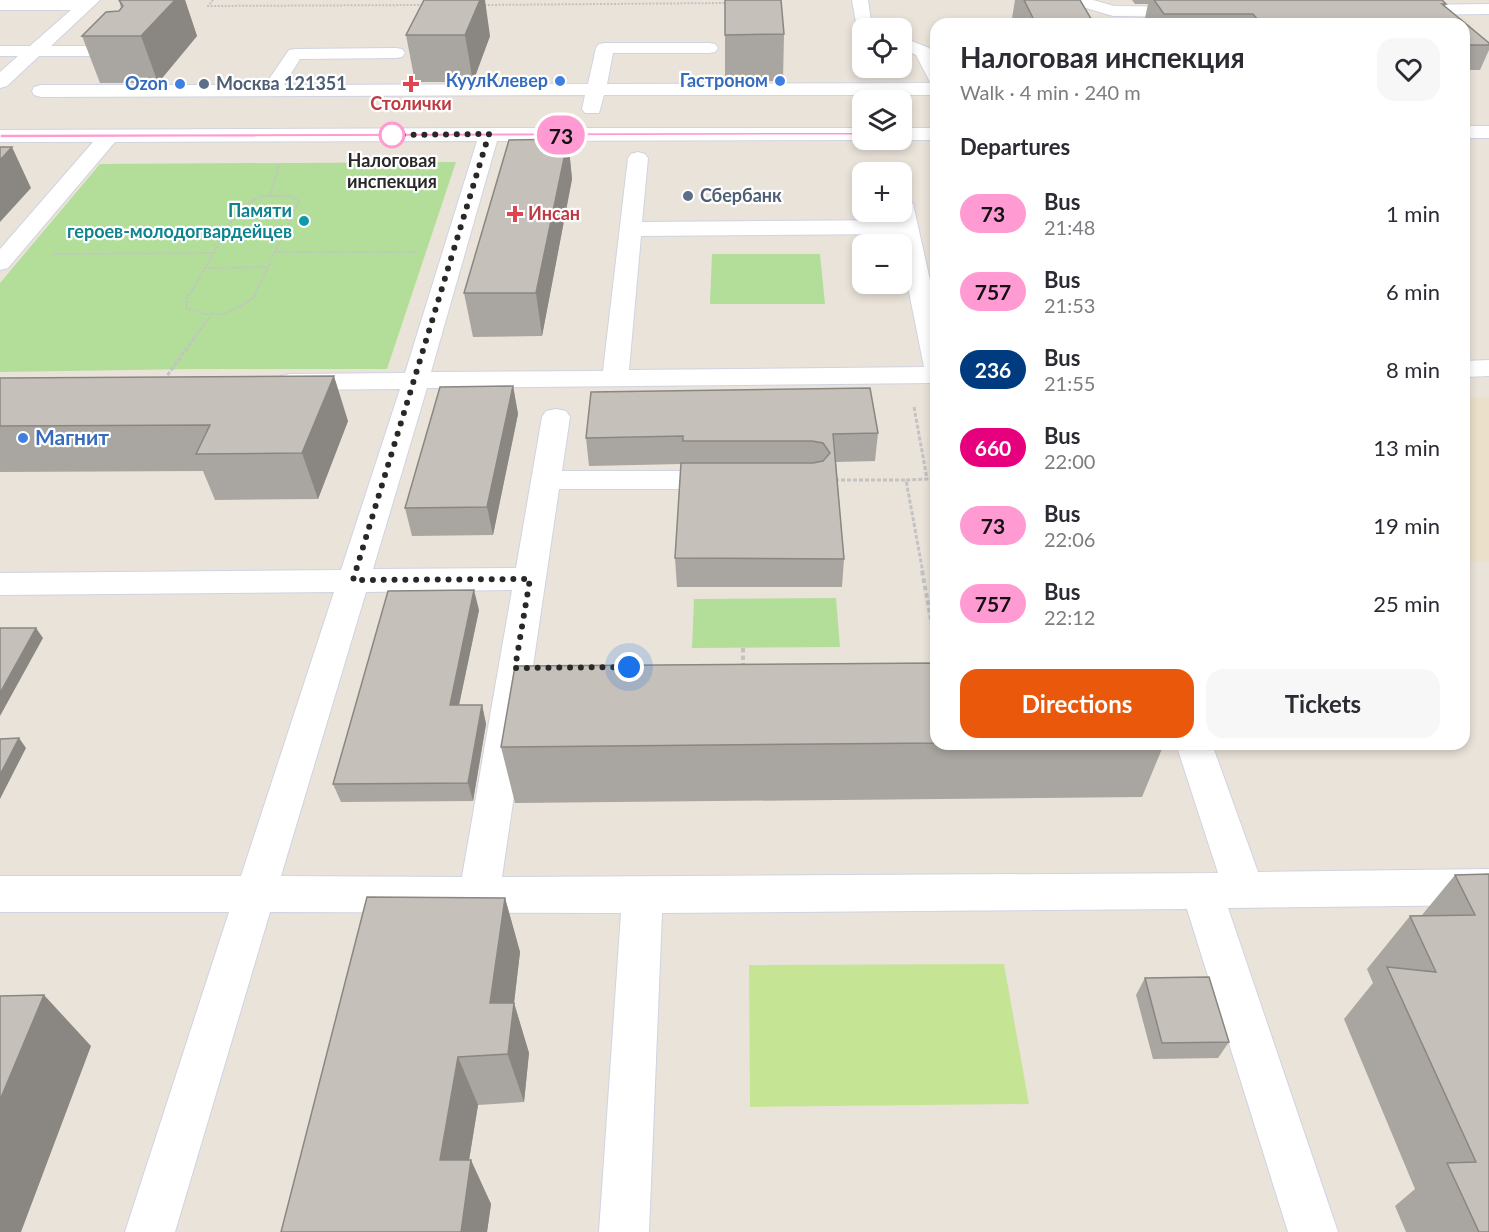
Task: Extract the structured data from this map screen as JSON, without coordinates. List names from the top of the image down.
{
  "places": {
    "other": [
      "КуулКлевер",
      "Гастроном",
      "Ozon",
      "Москва 121351",
      "Налоговая инспекция",
      "Сбербанк",
      "Памяти героев-молодогвардейцев",
      "Магнит"
    ],
    "health": ["Столички", "Инсан"]
  },
  "lines": ["bus line 73"],
  "page": {
    "on_map": "73",
    "map_buttons": ["+", "−"],
    "heading": [
      ["Налоговая инспекция", "Walk · 4 min · 240 m"],
      "Departures"
    ],
    "list": [
      {
        "mark": "73",
        "name": "Bus",
        "note": "21:48",
        "value": "1 min"
      },
      {
        "mark": "757",
        "name": "Bus",
        "note": "21:53",
        "value": "6 min"
      },
      {
        "mark": "236",
        "name": "Bus",
        "note": "21:55",
        "value": "8 min"
      },
      {
        "mark": "660",
        "name": "Bus",
        "note": "22:00",
        "value": "13 min"
      },
      {
        "mark": "73",
        "name": "Bus",
        "note": "22:06",
        "value": "19 min"
      },
      {
        "mark": "757",
        "name": "Bus",
        "note": "22:12",
        "value": "25 min"
      }
    ],
    "buttons": ["Directions", "Tickets"]
  }
}
